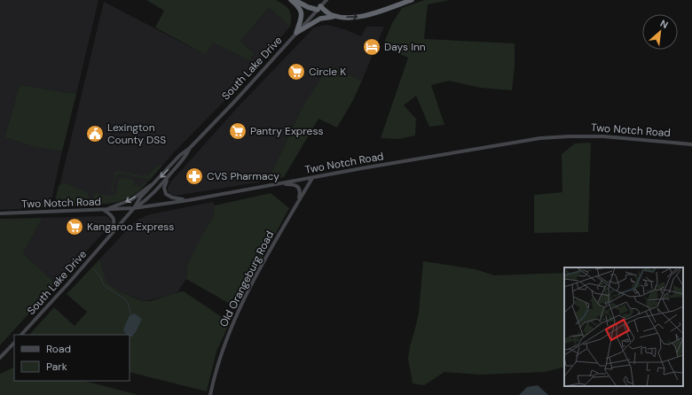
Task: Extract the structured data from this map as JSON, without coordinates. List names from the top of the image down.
{
  "streets": {
    "street": ["South Lake Drive", "Two Notch Road", "Old Orangeburg Road"]
  },
  "crossings": [
    ["South Lake Drive", "Two Notch Road"],
    ["Two Notch Road", "Old Orangeburg Road"]
  ],
  "places": {
    "hotel": ["Days Inn"],
    "supermarket": ["Circle K", "Pantry Express", "Kangaroo Express"],
    "public building": ["Lexington County DSS"],
    "pharmacy": ["CVS Pharmacy"]
  },
  "legend": ["Road", "Park"],
  "north": "top right"
}
